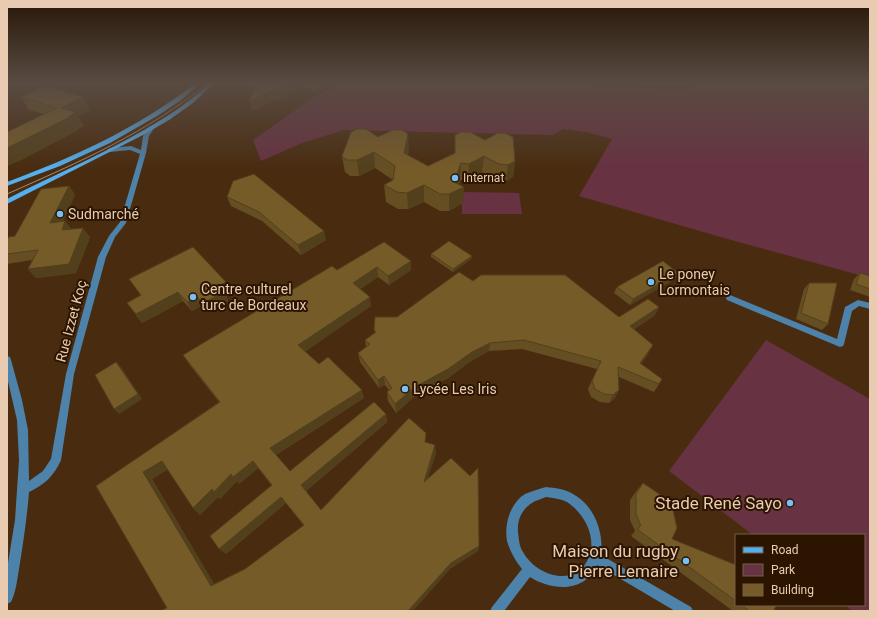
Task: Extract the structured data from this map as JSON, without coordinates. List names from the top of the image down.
{
  "streets": {
    "street": ["Rue Izzet Koç"]
  },
  "places": [
    "Internat",
    "Sudmarché",
    "Le poney Lormontais",
    "Centre culturel turc de Bordeaux",
    "Lycée Les Iris",
    "Stade René Sayo",
    "Maison du rugby Pierre Lemaire"
  ],
  "legend": ["Road", "Park", "Building"]
}
